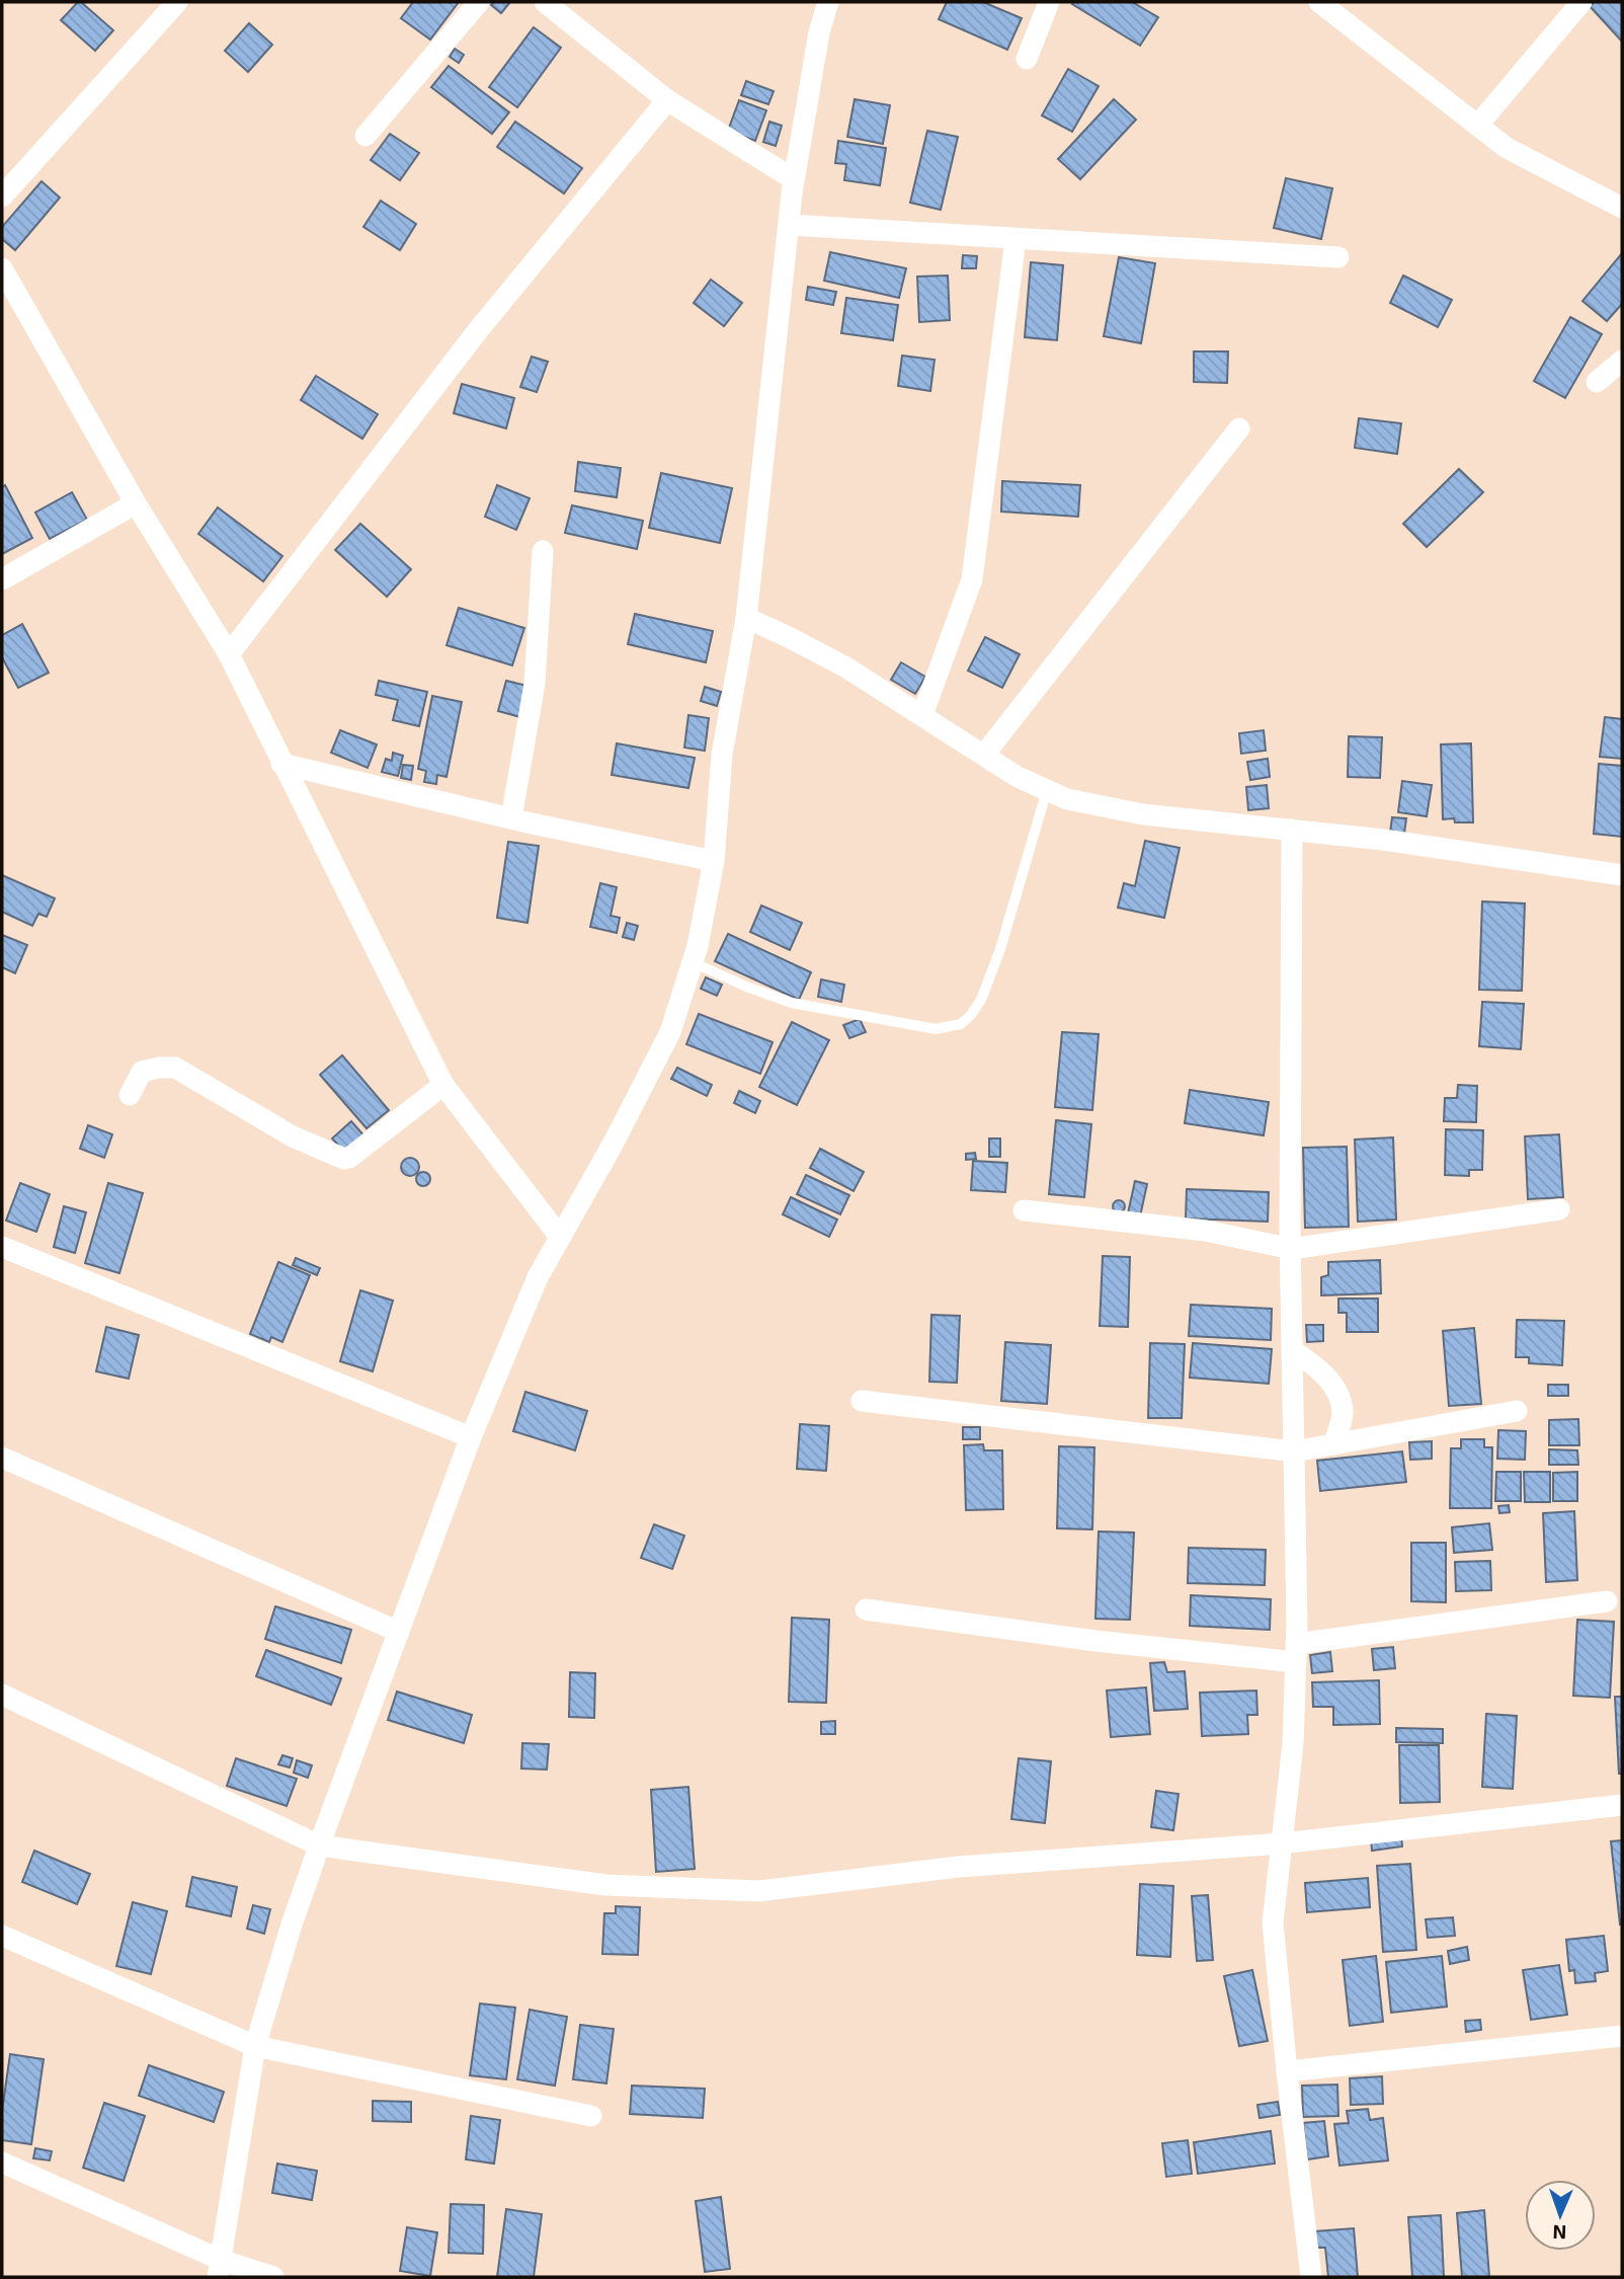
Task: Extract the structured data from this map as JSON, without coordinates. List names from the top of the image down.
{
  "north": "bottom"
}
